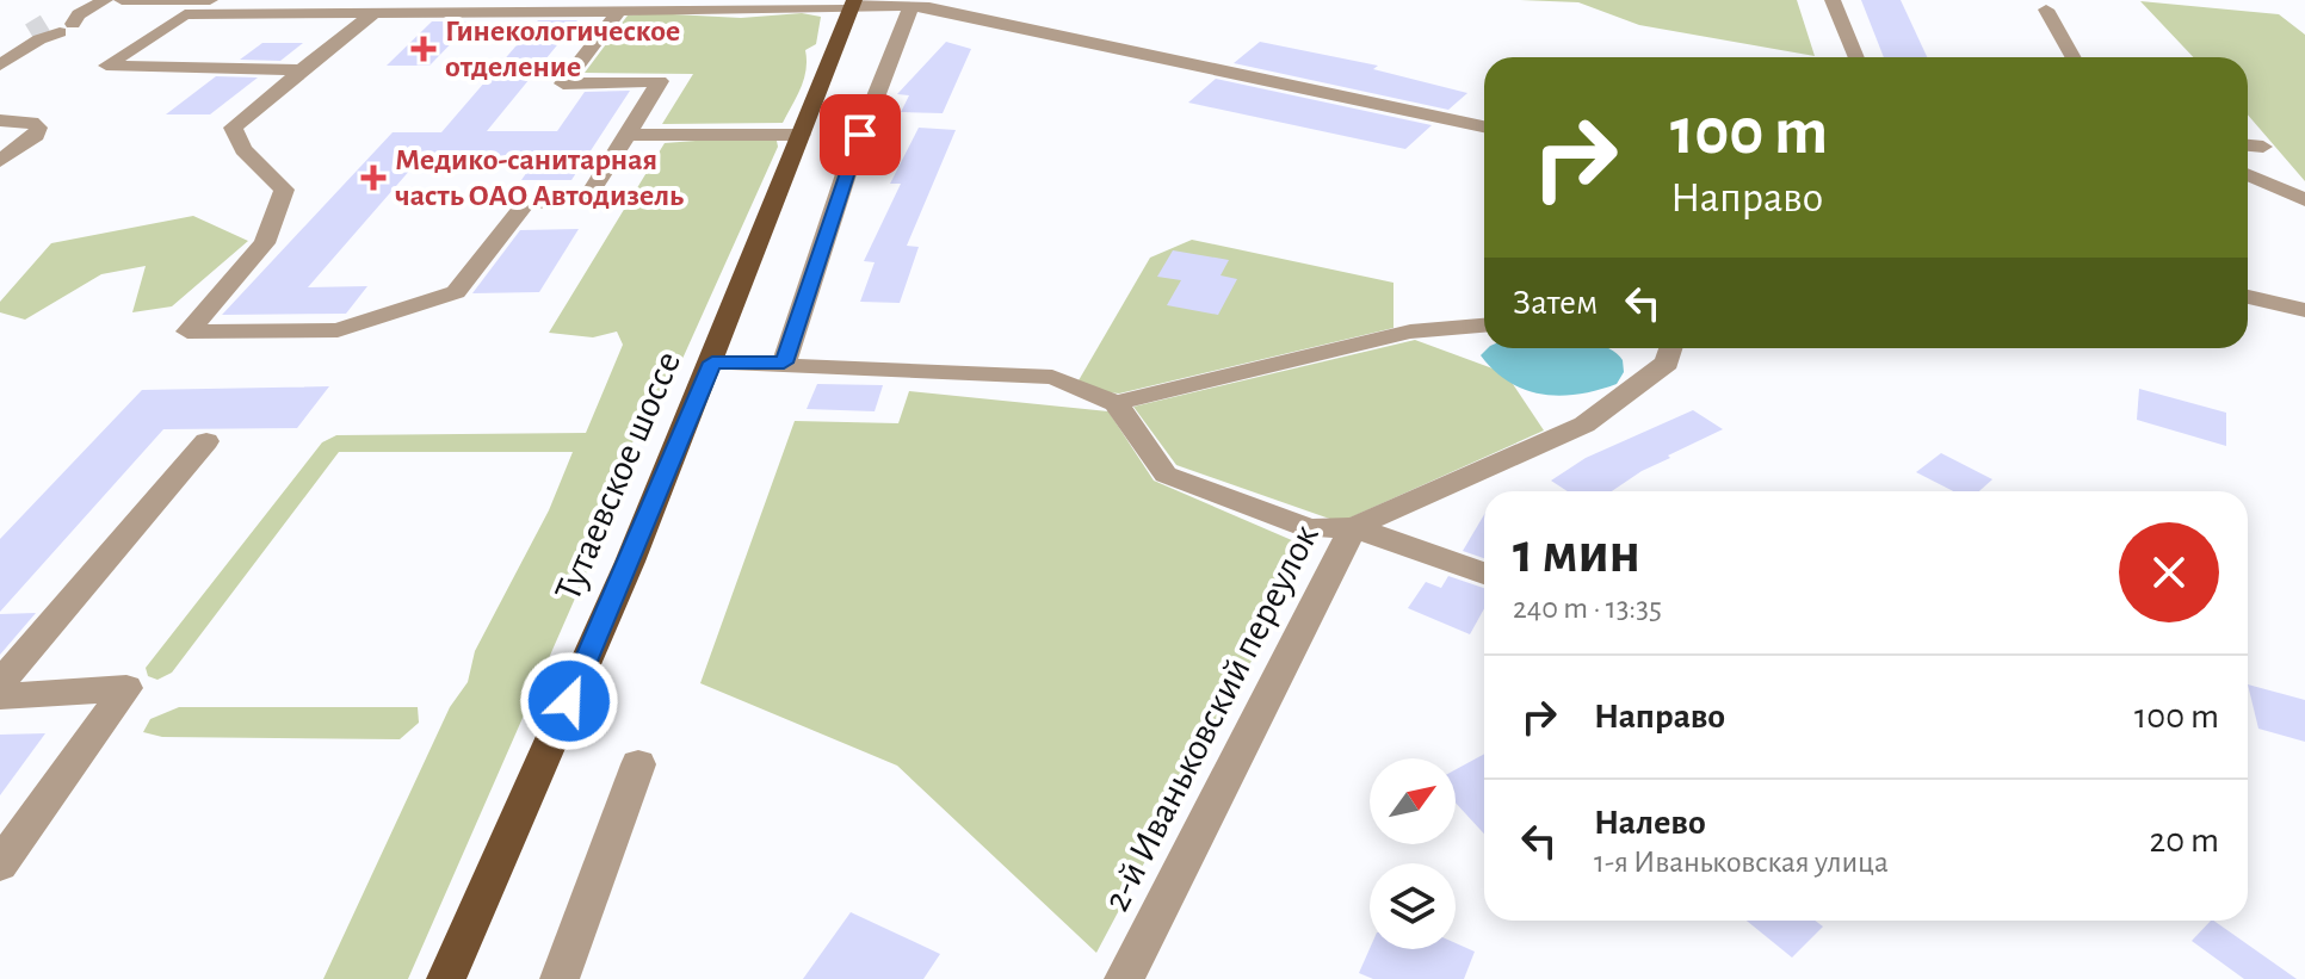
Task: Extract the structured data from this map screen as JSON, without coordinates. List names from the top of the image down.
{
  "streets": {
    "main road": ["Тутаевское шоссе"],
    "street": ["2-й Иваньковский переулок"]
  },
  "places": {
    "health": ["Гинекологическое отделение", "Медико-санитарная часть ОАО Автодизель"]
  },
  "north": "top right",
  "page": {
    "turn": ["100 m", "Направо"],
    "then": "Затем",
    "heading": ["1 мин", "240 m · 13:35"],
    "list": [
      {
        "name": "Направо",
        "value": "100 m"
      },
      {
        "name": "Налево",
        "note": "1-я Иваньковская улица",
        "value": "20 m"
      }
    ]
  }
}
